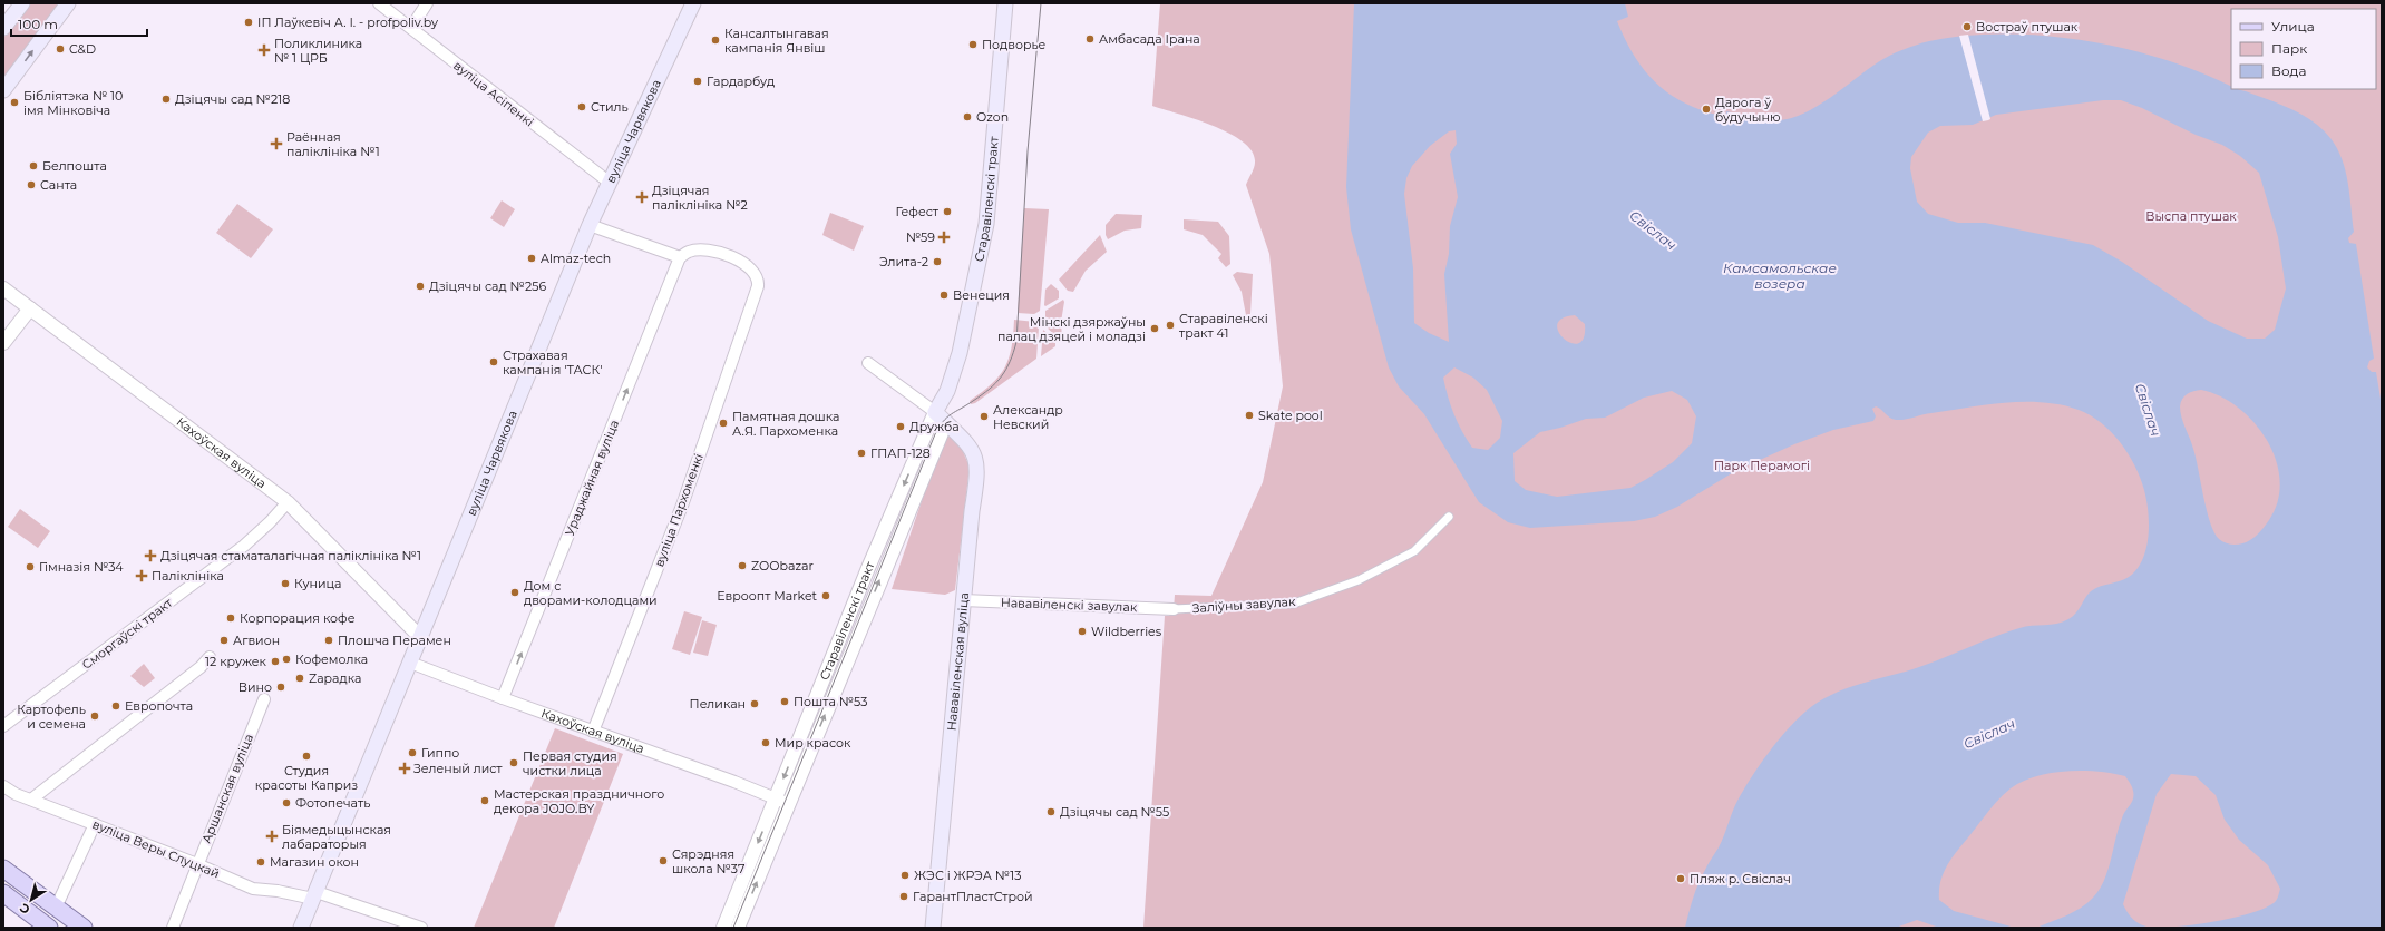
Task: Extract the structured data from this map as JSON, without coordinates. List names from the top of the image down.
{
  "streets": {
    "main road": ["вуліца Чарвякова", "Старавіленскі тракт", "Нававіленская вуліца"],
    "street": [
      "вуліца Асіпенкі",
      "Кахоўская вуліца",
      "Ураджайная вуліца",
      "вуліца Пархоменкі",
      "Нававіленскі завулак",
      "Заліўны завулак",
      "Сморгаўскі тракт",
      "Аршанская вуліца",
      "вуліца Веры Слуцкай"
    ]
  },
  "crossings": [
    ["вуліца Асіпенкі", "вуліца Чарвякова"],
    ["вуліца Чарвякова", "Кахоўская вуліца"],
    ["вуліца Чарвякова", "вуліца Веры Слуцкай"],
    ["Старавіленскі тракт", "Кахоўская вуліца"],
    ["Старавіленскі тракт", "Нававіленская вуліца"],
    ["Кахоўская вуліца", "Ураджайная вуліца"],
    ["Кахоўская вуліца", "вуліца Пархоменкі"],
    ["Кахоўская вуліца", "Сморгаўскі тракт"],
    ["Ураджайная вуліца", "вуліца Пархоменкі"],
    ["Нававіленскі завулак", "Заліўны завулак"],
    ["Нававіленскі завулак", "Нававіленская вуліца"],
    ["Аршанская вуліца", "вуліца Веры Слуцкай"]
  ],
  "one_way": ["Ураджайная вуліца"],
  "water": ["Свіслач", "Камсамольскае возера"],
  "parks": ["Выспа птушак", "Парк Перамогі"],
  "places": {
    "other": [
      "ІП Лаўкевіч А. І. - profpoliv.by",
      "Востраў птушак",
      "Амбасада Ірана",
      "Кансалтынгавая кампанія Янвіш",
      "Подворье",
      "C&D",
      "Гардарбуд",
      "Дзіцячы сад №218",
      "Бібліятэка № 10 імя Мінковіча",
      "Стиль",
      "Дарога ў будучыню",
      "Ozon",
      "Белпошта",
      "Санта",
      "Гефест",
      "Almaz-tech",
      "Элита-2",
      "Дзіцячы сад №256",
      "Венеция",
      "Старавіленскі тракт 41",
      "Мінскі дзяржаўны палац дзяцей і моладзі",
      "Страхавая кампанія 'ТАСК'",
      "Skate pool",
      "Александр Невский",
      "Памятная дошка А.Я. Пархоменка",
      "Дружба",
      "ГПАП-128",
      "ZOObazar",
      "Гімназія №34",
      "Куница",
      "Дом с дворами-колодцами",
      "Евроопт Market",
      "Корпорация кофе",
      "Wildberries",
      "Агвион",
      "Плошча Перамен",
      "Кофемолка",
      "12 кружек",
      "Zарадка",
      "Вино",
      "Пошта №53",
      "Пеликан",
      "Европочта",
      "Картофель и семена",
      "Мир красок",
      "Гиппо",
      "Студия красоты Каприз",
      "Первая студия чистки лица",
      "Мастерская праздничного декора JOJO.BY",
      "Фотопечать",
      "Дзіцячы сад №55",
      "Сярэдняя школа №37",
      "Магазин окон",
      "ЖЭС і ЖРЭА №13",
      "Пляж р. Свіслач",
      "ГарантПластСтрой"
    ],
    "health": [
      "Поликлиника № 1 ЦРБ",
      "Раённая паліклініка №1",
      "Дзіцячая паліклініка №2",
      "№59",
      "Дзіцячая стаматалагічная паліклініка №1",
      "Паліклініка",
      "Зеленый лист",
      "Біямедыцынская лабараторыя"
    ]
  },
  "legend": ["Улица", "Парк", "Вода"],
  "scale_bar": "100 m",
  "north": "bottom left"
}
